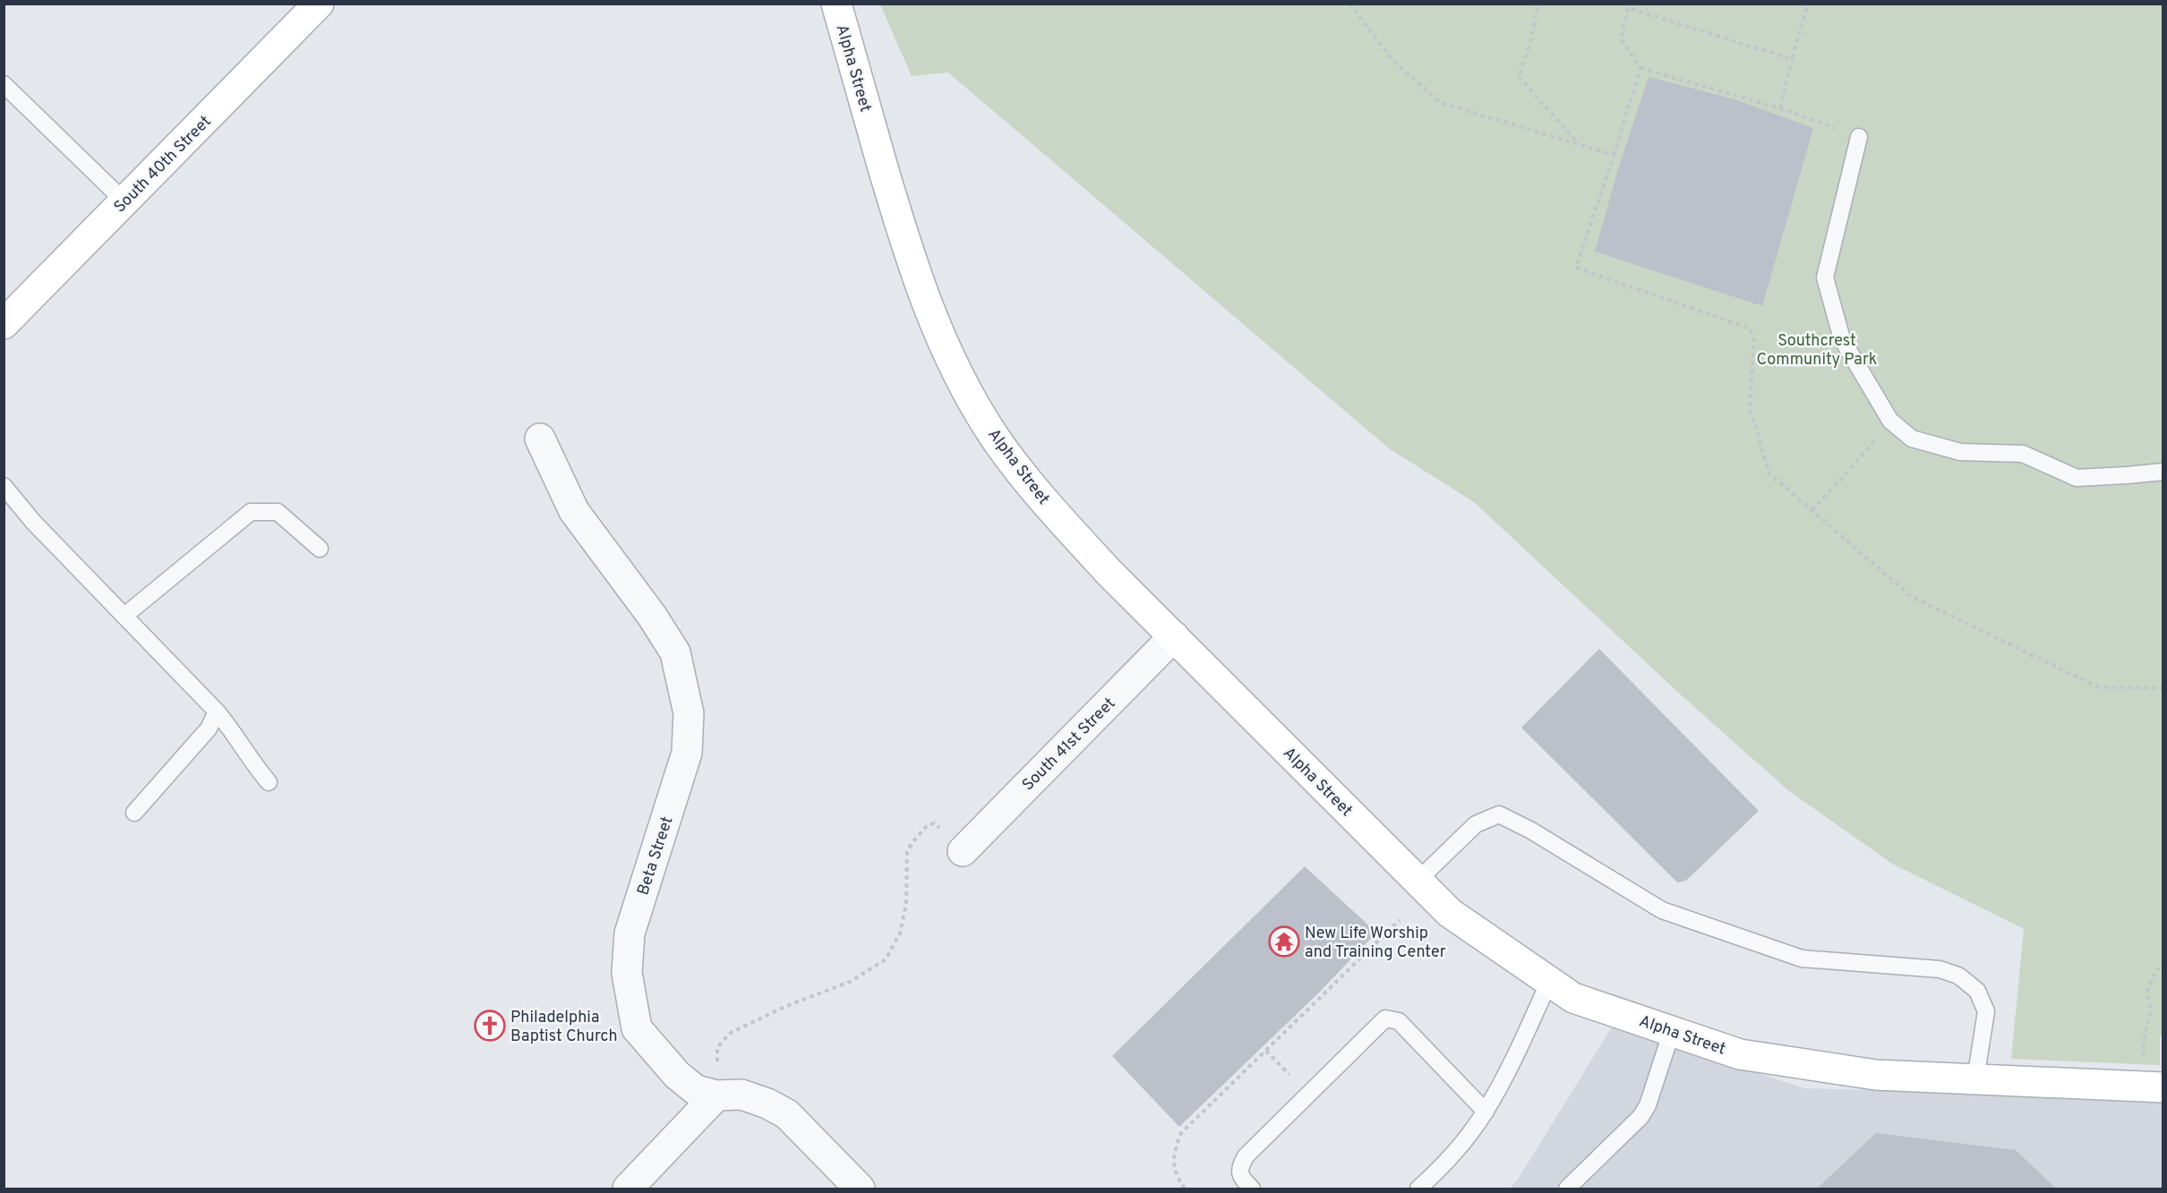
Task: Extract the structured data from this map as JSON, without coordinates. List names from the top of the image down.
{
  "streets": {
    "street": [
      "Alpha Street",
      "South 40th Street",
      "South 41st Street",
      "Beta Street"
    ]
  },
  "crossings": [
    ["Alpha Street", "South 41st Street"]
  ],
  "parks": ["Southcrest Community Park"],
  "places": {
    "temple": ["New Life Worship and Training Center"],
    "church": ["Philadelphia Baptist Church"]
  }
}
